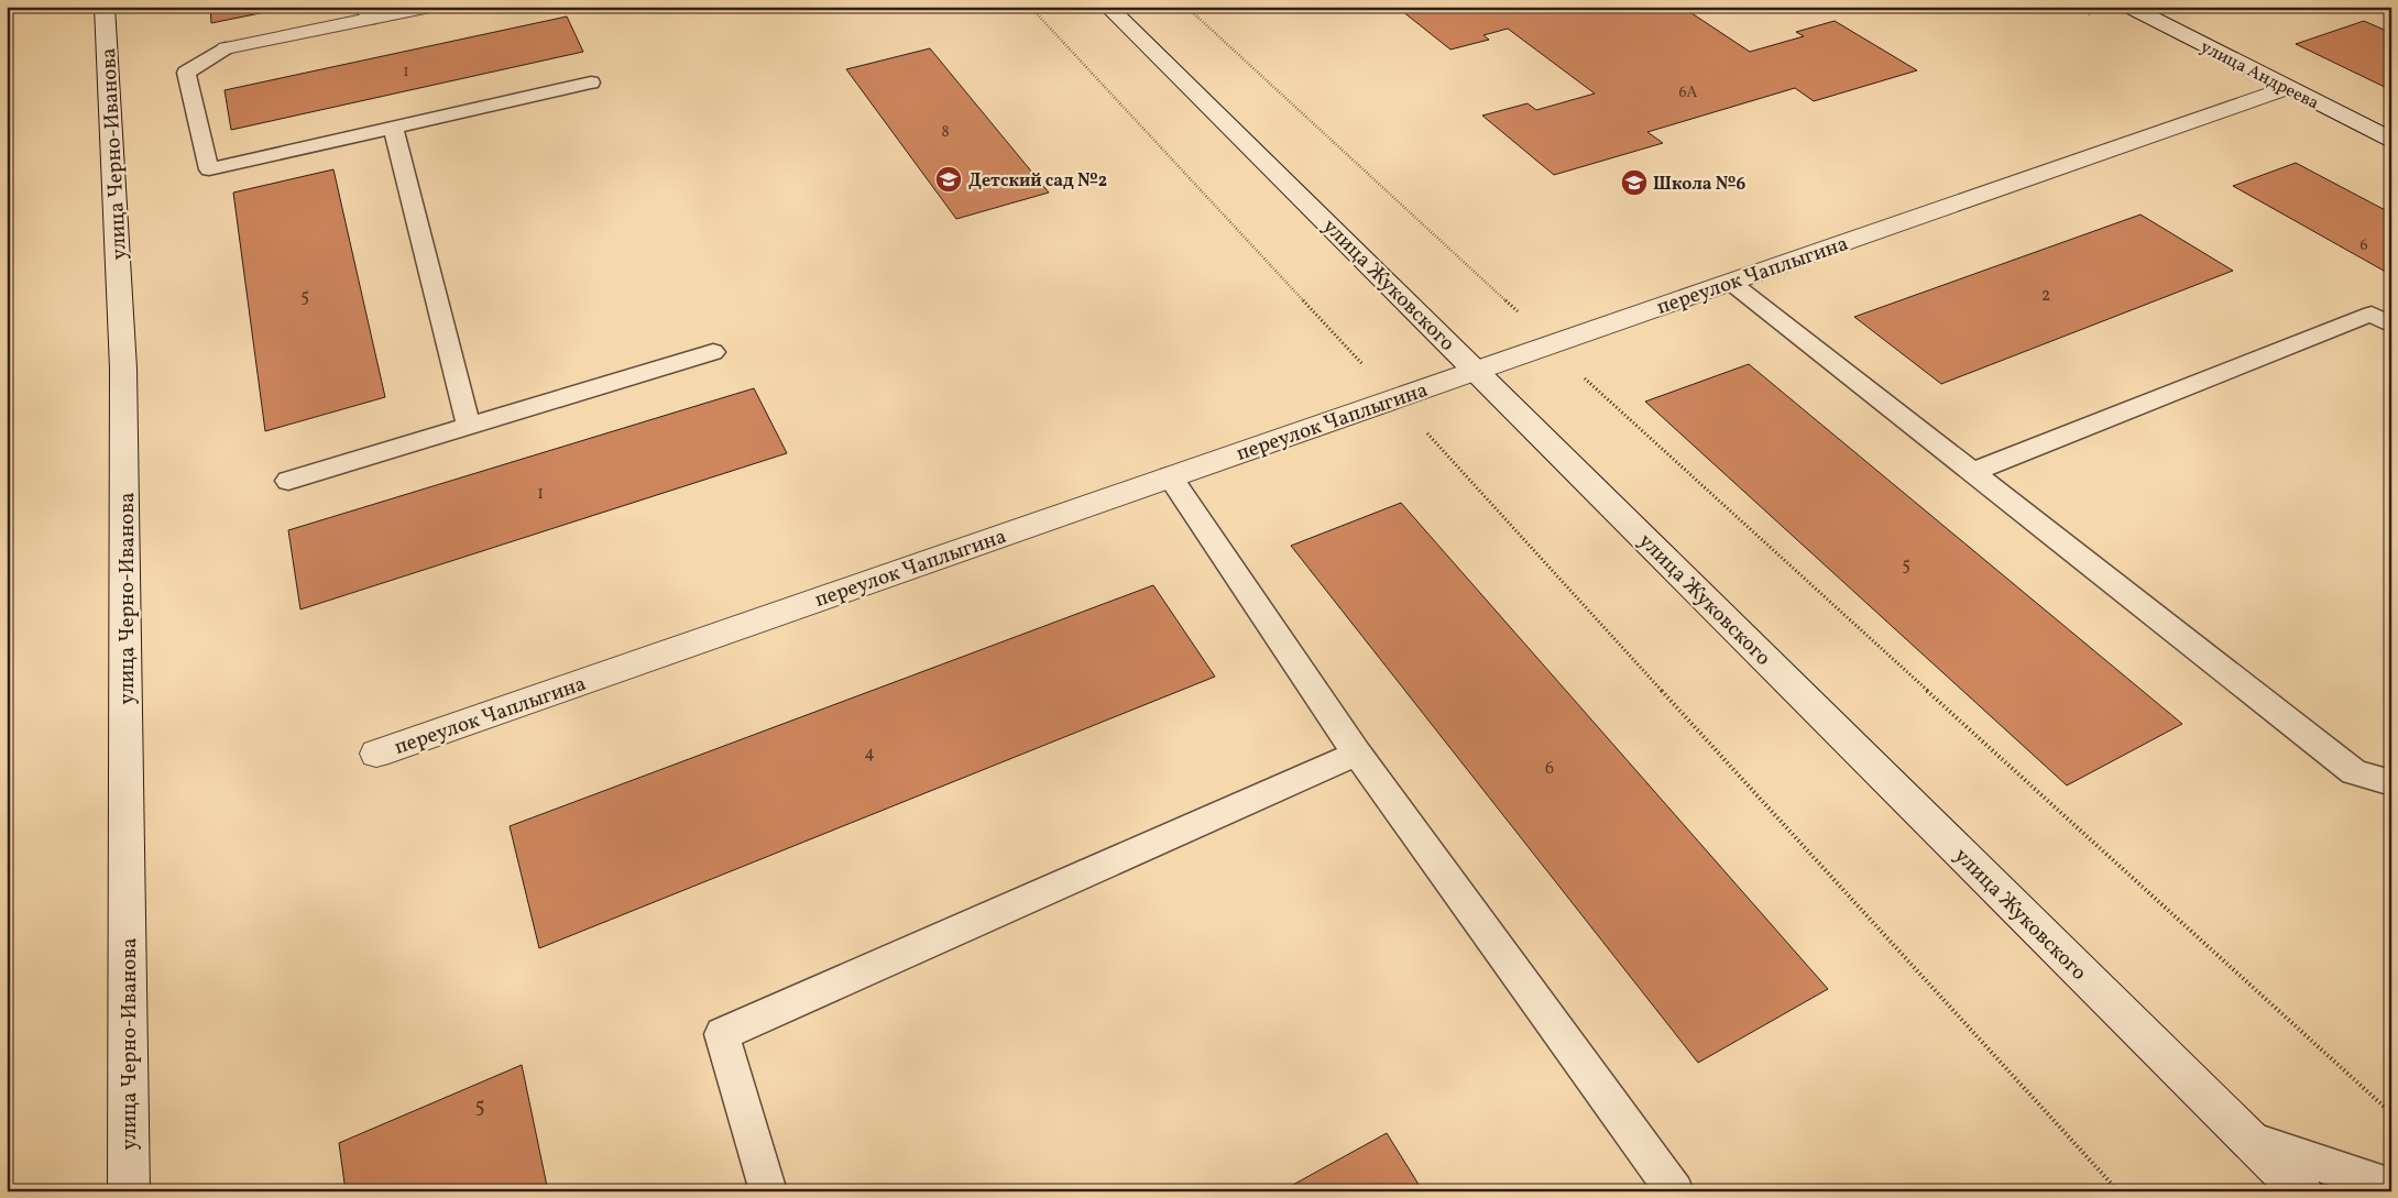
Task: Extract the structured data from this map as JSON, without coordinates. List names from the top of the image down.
{
  "streets": {
    "street": [
      "улица Андреева",
      "улица Черно-Иванова",
      "переулок Чаплыгина",
      "улица Жуковского"
    ]
  },
  "crossings": [
    ["улица Андреева", "переулок Чаплыгина"],
    ["переулок Чаплыгина", "улица Жуковского"]
  ],
  "places": {
    "school or university": ["Детский сад №2", "Школа №6"]
  },
  "house_numbers": [
    "1",
    "6А",
    "8",
    "6",
    "2",
    "5",
    "1",
    "5",
    "4",
    "6",
    "5"
  ]
}
